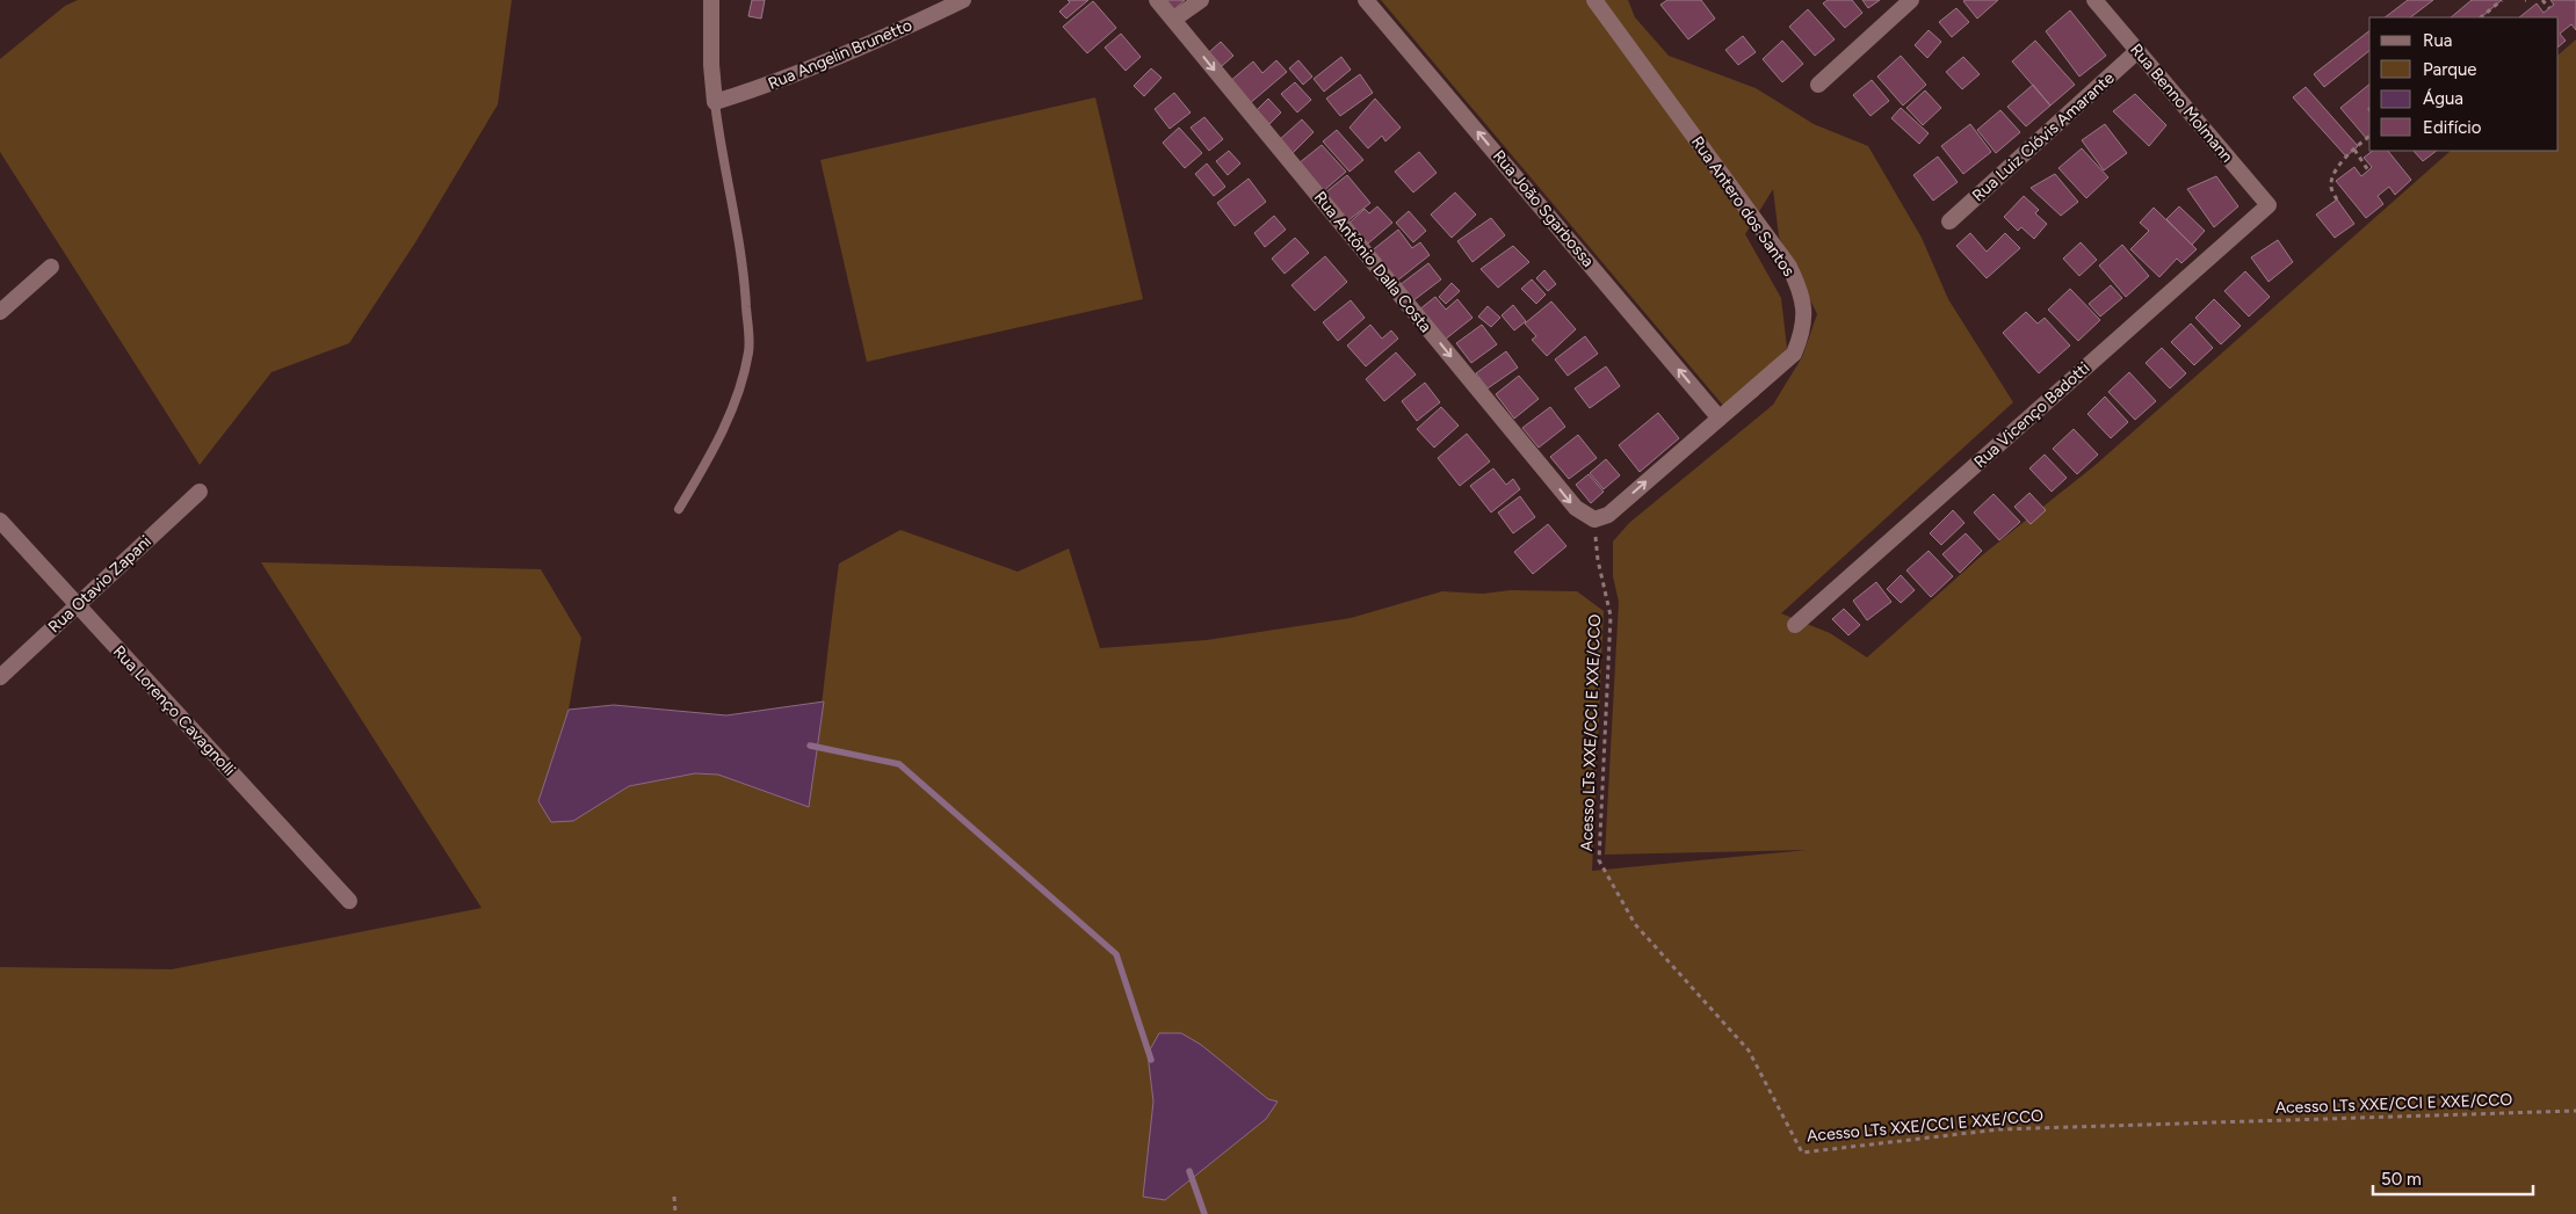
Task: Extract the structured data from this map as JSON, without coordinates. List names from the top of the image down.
{
  "streets": {
    "street": [
      "Rua Angelin Brunetto",
      "Rua Benno Molmann",
      "Rua Luiz Clóvis Amarante",
      "Rua Antero dos Santos",
      "Rua João Sgarbossa",
      "Rua Antônio Dalla Costa",
      "Rua Vicenço Badotti",
      "Rua Otavio Zapani",
      "Rua Lorenço Cavagnolli"
    ],
    "path": ["Acesso LTs XXE/CCI E XXE/CCO"]
  },
  "crossings": [
    ["Rua Benno Molmann", "Rua Luiz Clóvis Amarante"],
    ["Rua Benno Molmann", "Rua Vicenço Badotti"],
    ["Rua Antero dos Santos", "Rua João Sgarbossa"],
    ["Rua Antero dos Santos", "Rua Antônio Dalla Costa"],
    ["Rua Antero dos Santos", "Acesso LTs XXE/CCI E XXE/CCO"],
    ["Rua Antônio Dalla Costa", "Acesso LTs XXE/CCI E XXE/CCO"],
    ["Rua Otavio Zapani", "Rua Lorenço Cavagnolli"]
  ],
  "one_way": ["Rua João Sgarbossa", "Rua Antônio Dalla Costa"],
  "legend": [
    "Rua",
    "Parque",
    "Água",
    "Edifício"
  ],
  "scale_bar": "50 m"
}
